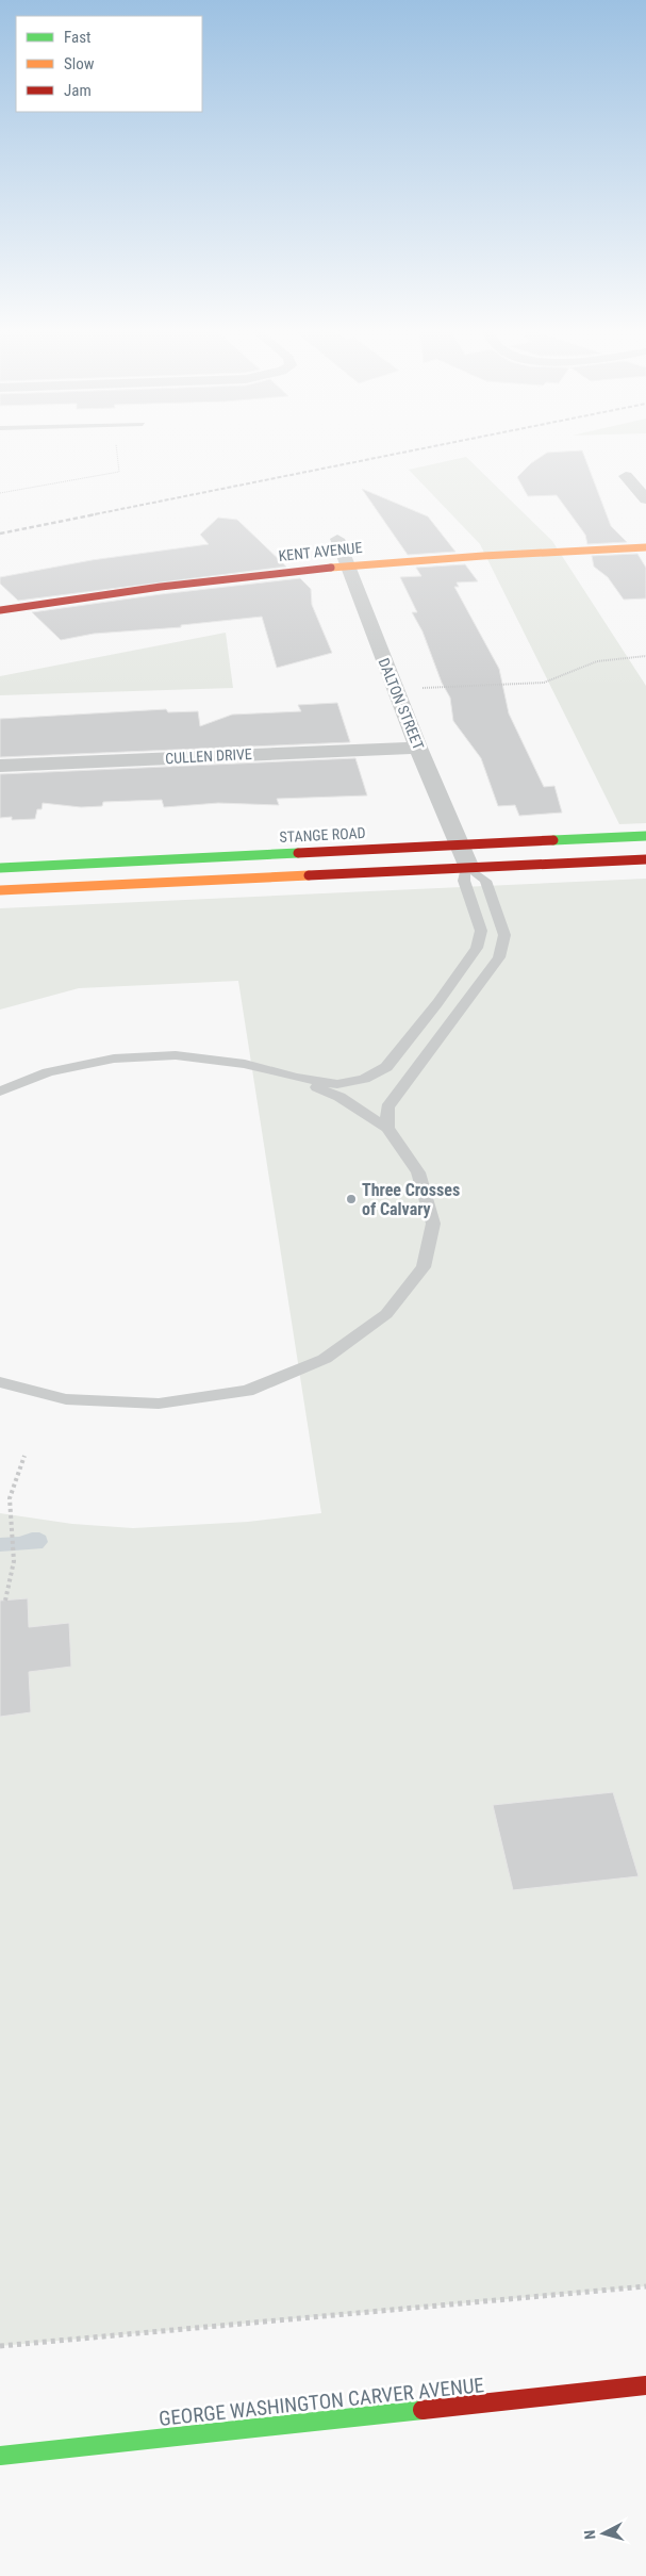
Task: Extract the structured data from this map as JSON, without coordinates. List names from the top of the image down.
{
  "streets": {
    "main road": ["KENT AVENUE", "STANGE ROAD", "GEORGE WASHINGTON CARVER AVENUE"],
    "street": ["DALTON STREET", "CULLEN DRIVE"]
  },
  "crossings": [
    ["KENT AVENUE", "DALTON STREET"],
    ["DALTON STREET", "CULLEN DRIVE"],
    ["DALTON STREET", "STANGE ROAD"]
  ],
  "places": ["Three Crosses of Calvary"],
  "legend": ["Fast", "Slow", "Jam"],
  "north": "left"
}
